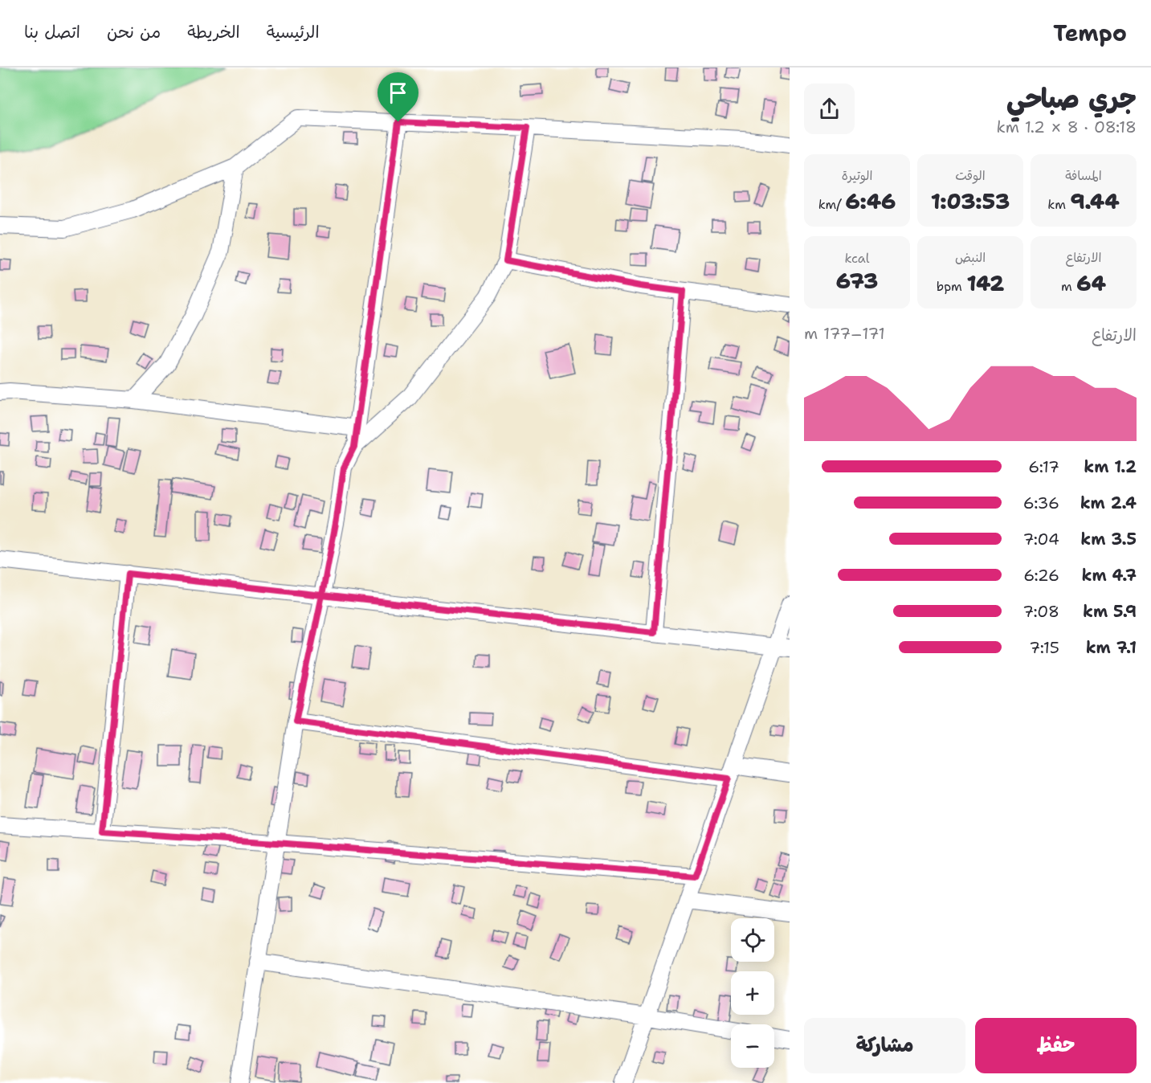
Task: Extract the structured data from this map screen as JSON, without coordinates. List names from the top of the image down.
{
  "page": {
    "header": "Tempo",
    "nav": [
      "الرئيسية",
      "الخريطة",
      "من نحن",
      "اتصل بنا"
    ],
    "heading": ["جري صباحي", "08:18 · 8 × 1.2 km"],
    "stats": [
      ["المسافة", "9.44 km"],
      ["الوقت", "1:03:53"],
      ["الوتيرة", "6:46 /km"],
      ["الارتفاع", "64 m"],
      ["النبض", "142 bpm"],
      ["kcal", "673"]
    ],
    "chart": ["الارتفاع", "171–177 m"],
    "list": [
      {
        "name": "1.2 km",
        "note": "6:17"
      },
      {
        "name": "2.4 km",
        "note": "6:36"
      },
      {
        "name": "3.5 km",
        "note": "7:04"
      },
      {
        "name": "4.7 km",
        "note": "6:26"
      },
      {
        "name": "5.9 km",
        "note": "7:08"
      },
      {
        "name": "7.1 km",
        "note": "7:15"
      }
    ],
    "map_buttons": ["+", "−"],
    "buttons": ["حفظ", "مشاركة"]
  }
}
